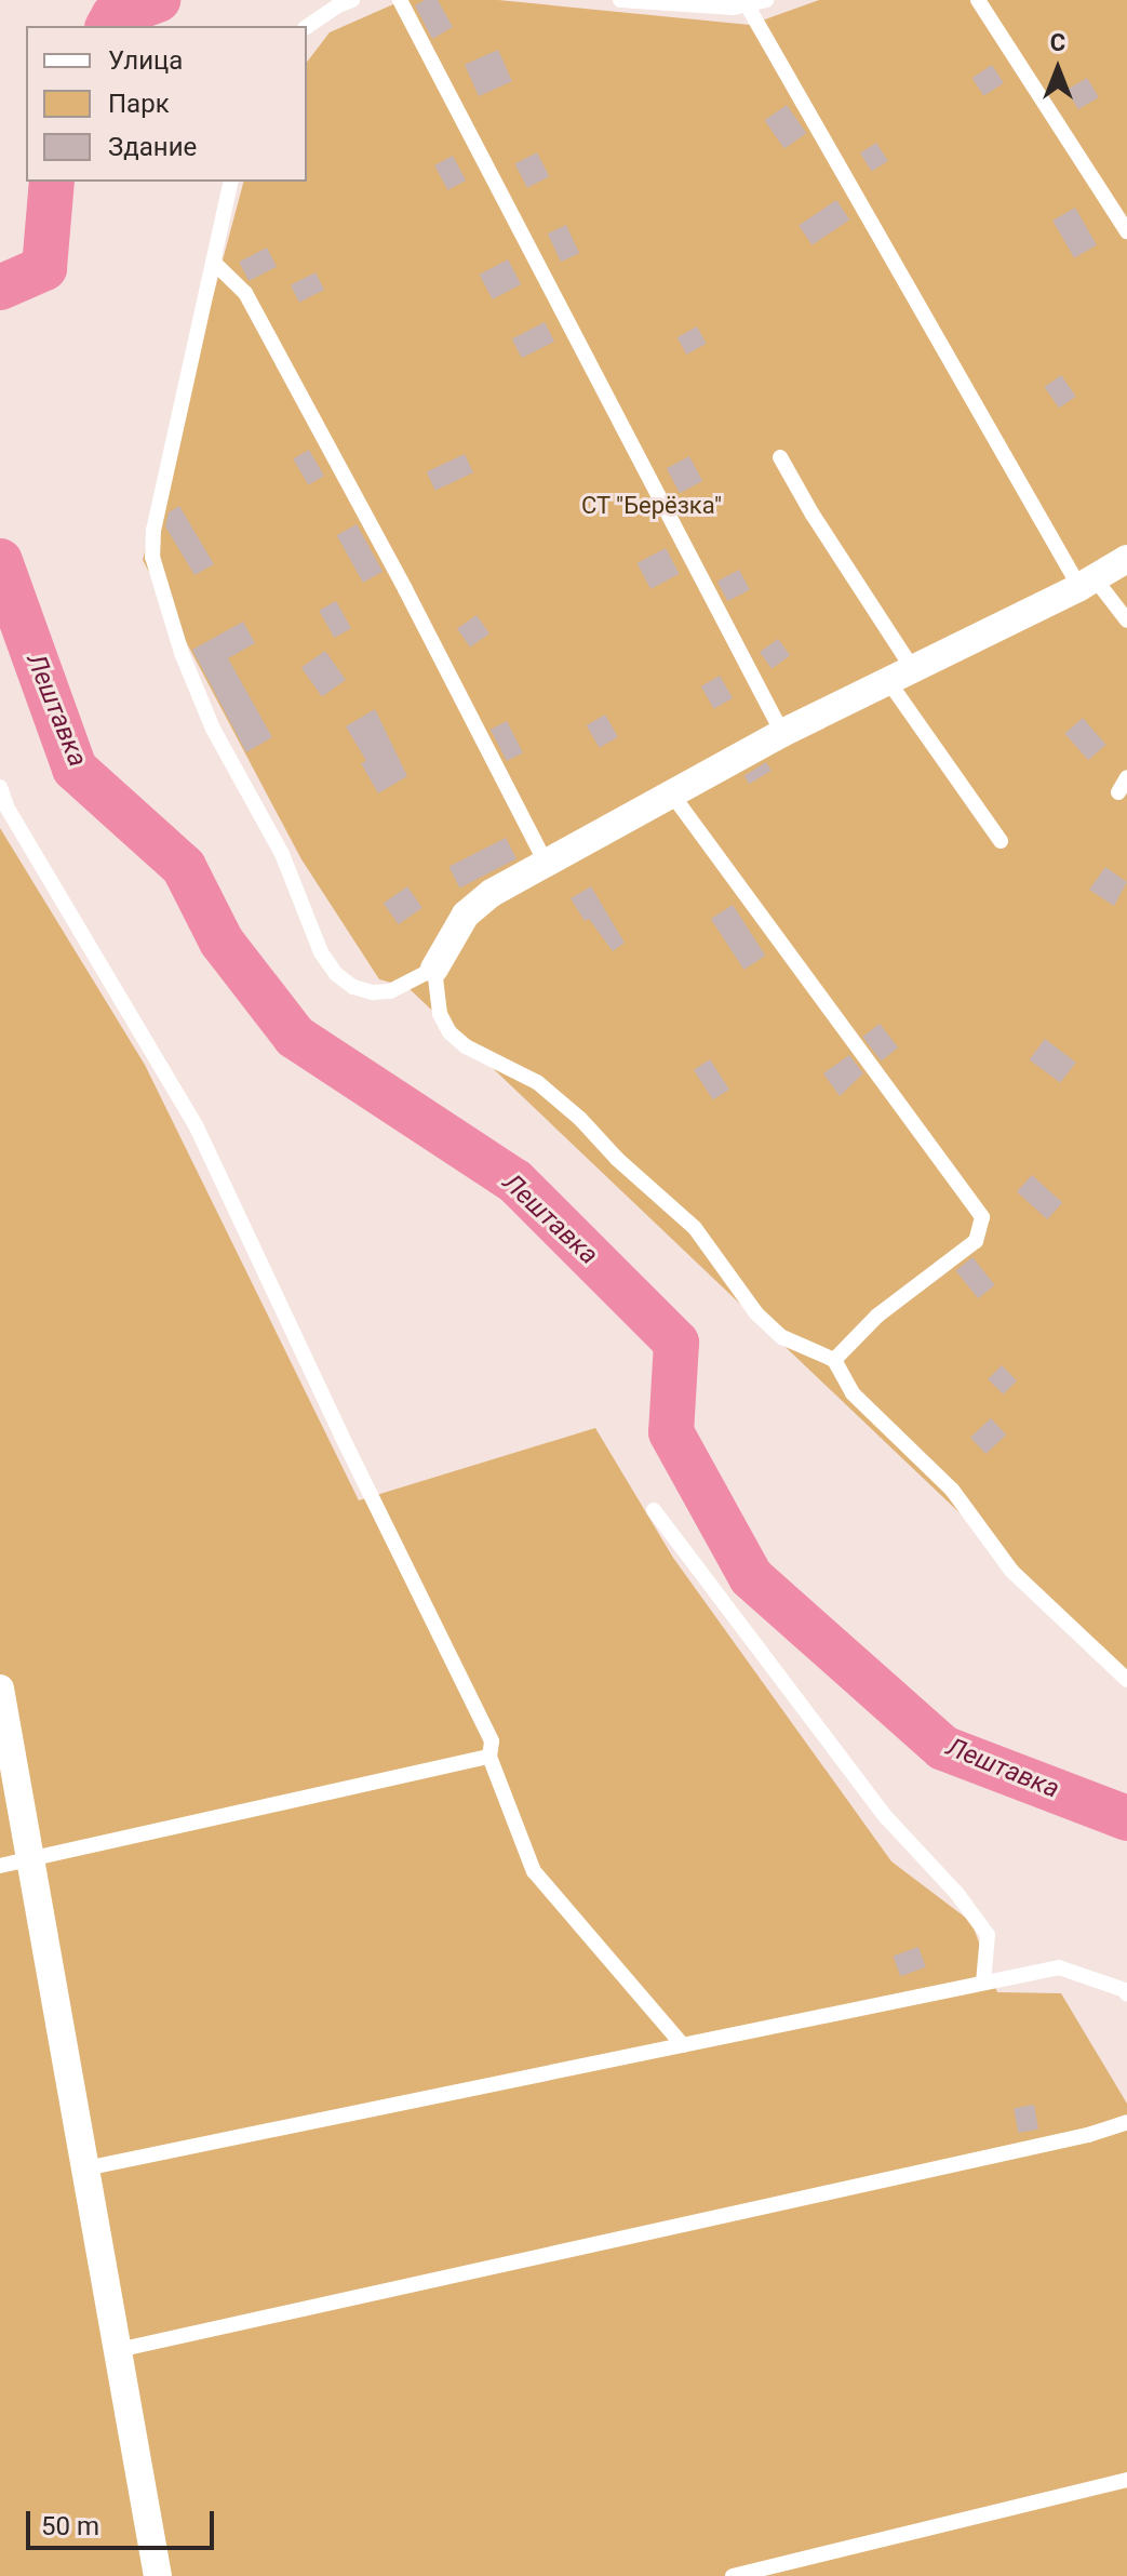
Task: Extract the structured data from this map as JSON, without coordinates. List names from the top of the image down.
{
  "water": ["Лештавка"],
  "parks": ["СТ \"Берёзка\""],
  "legend": ["Улица", "Парк", "Здание"],
  "scale_bar": "50 m",
  "north": "top"
}
